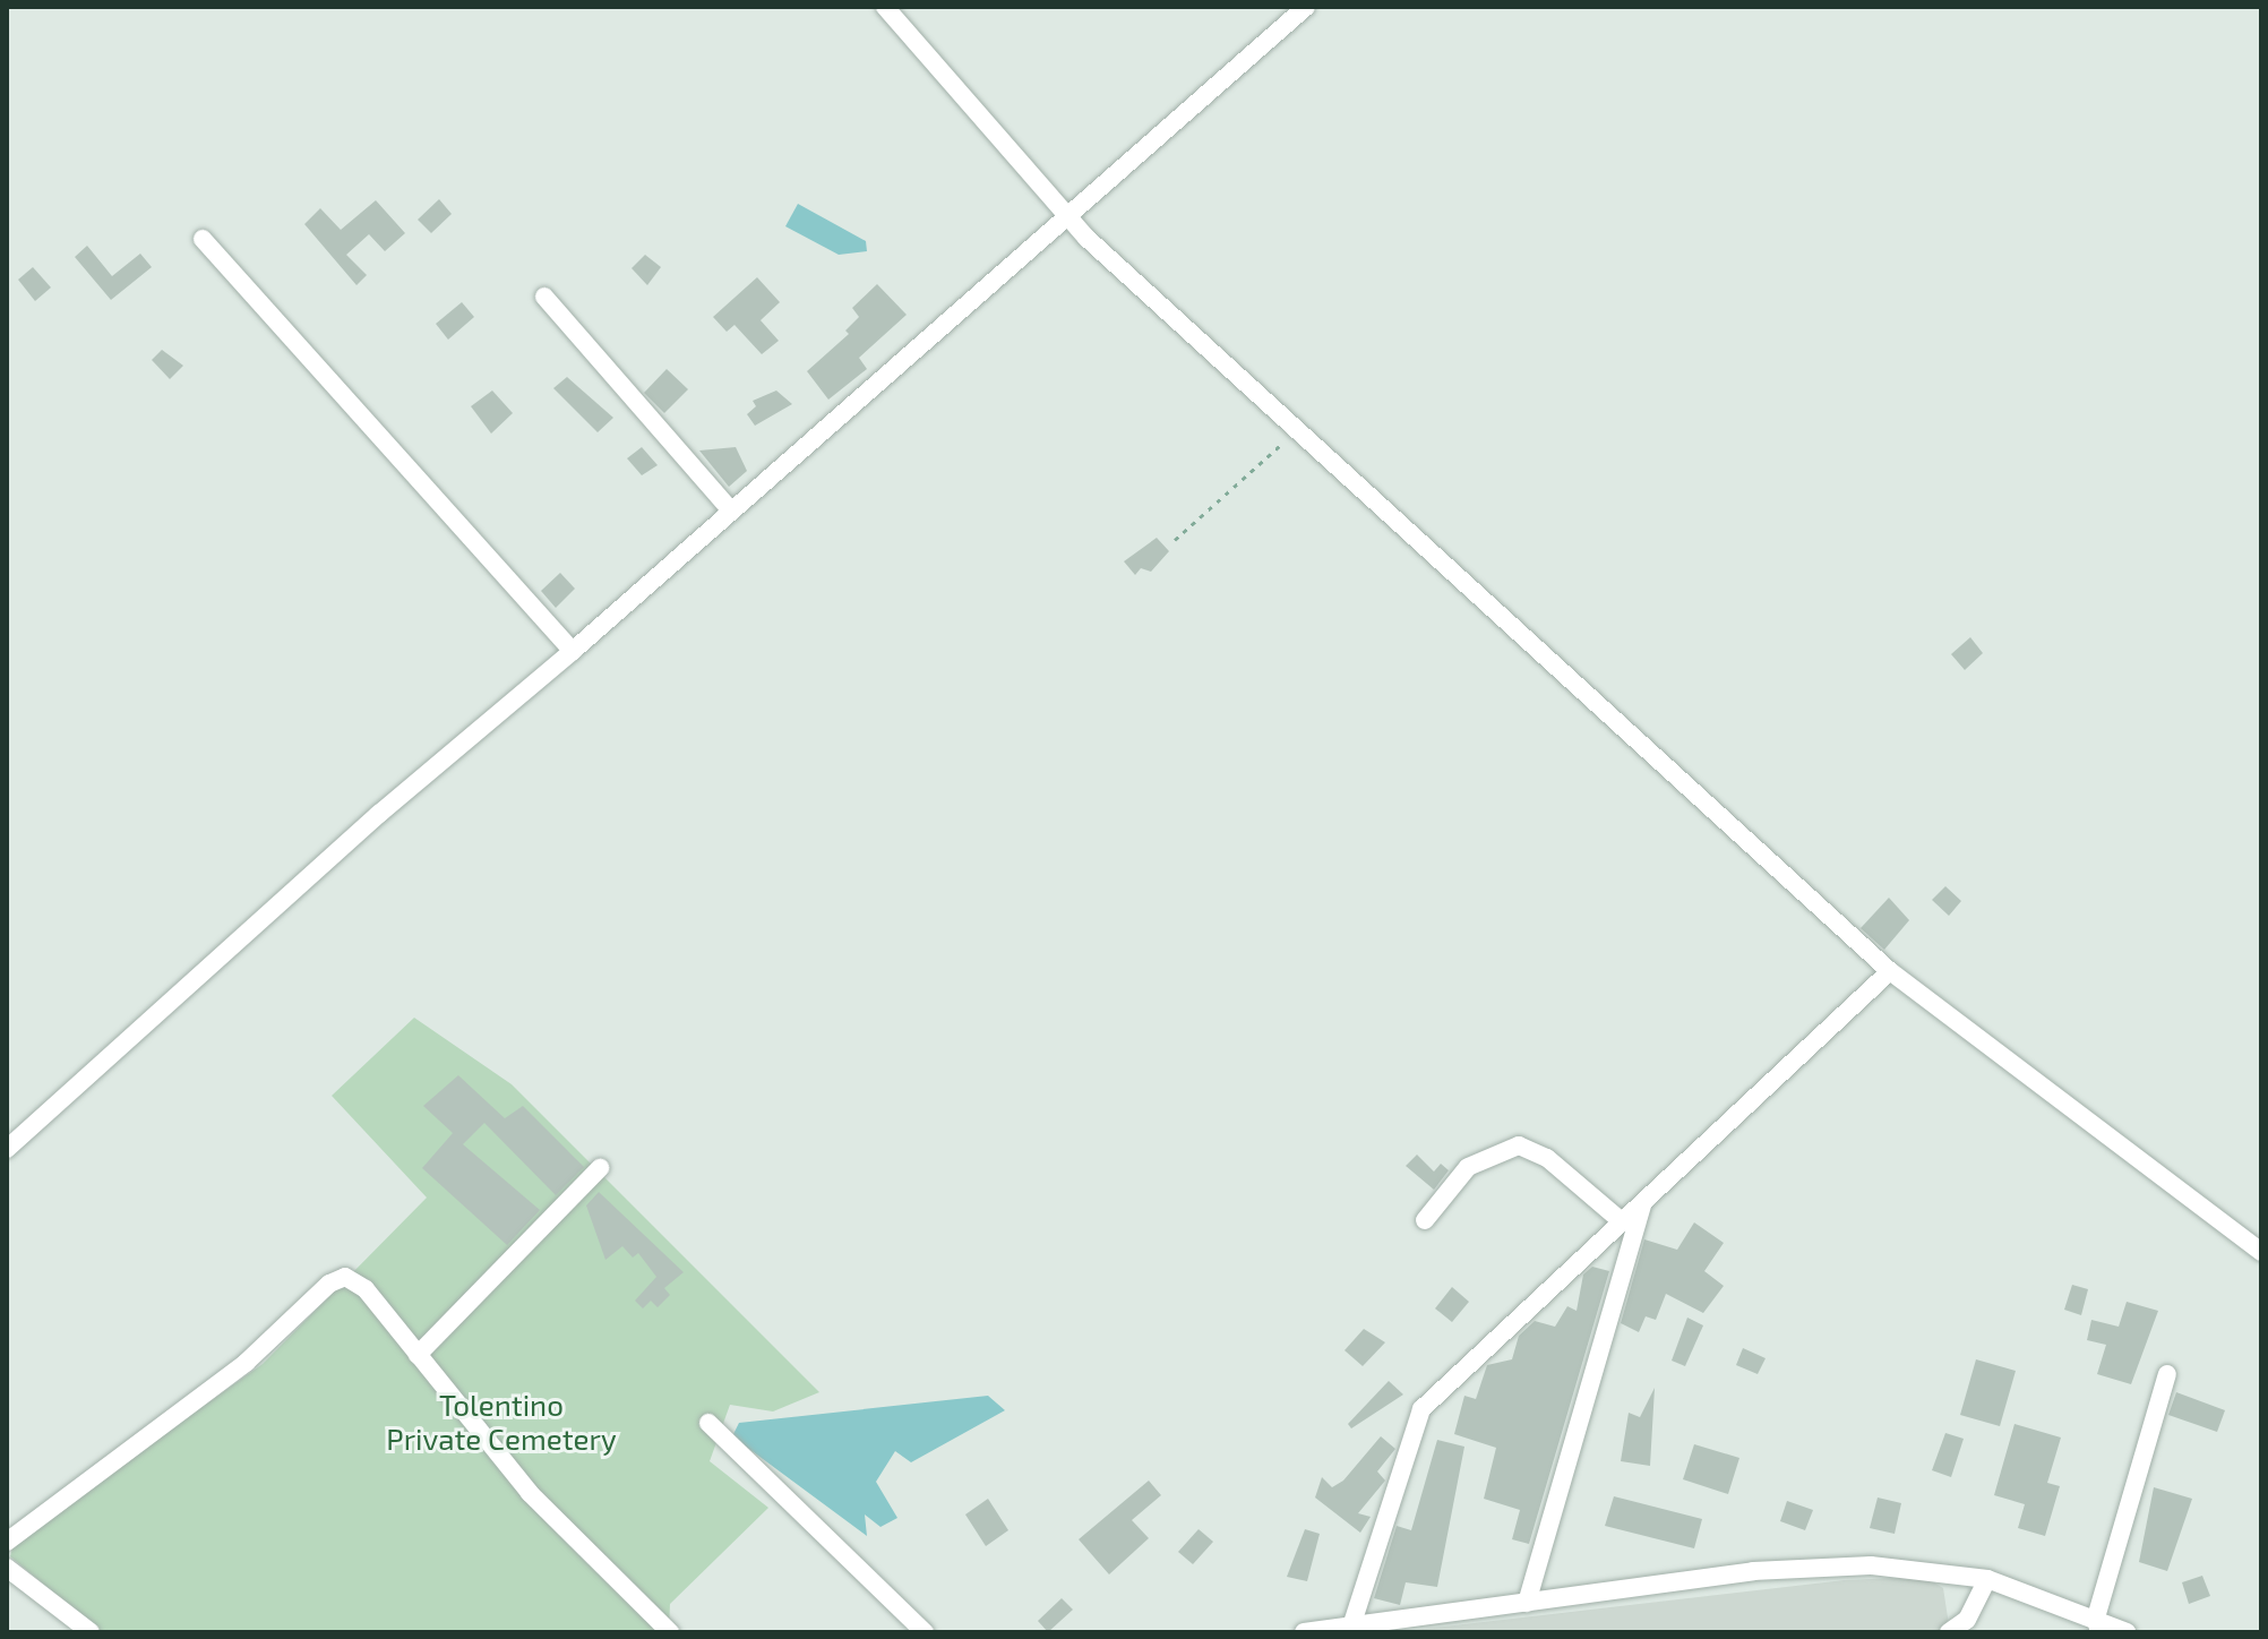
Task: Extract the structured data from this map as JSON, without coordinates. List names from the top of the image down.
{
  "parks": ["Tolentino Private Cemetery"]
}
